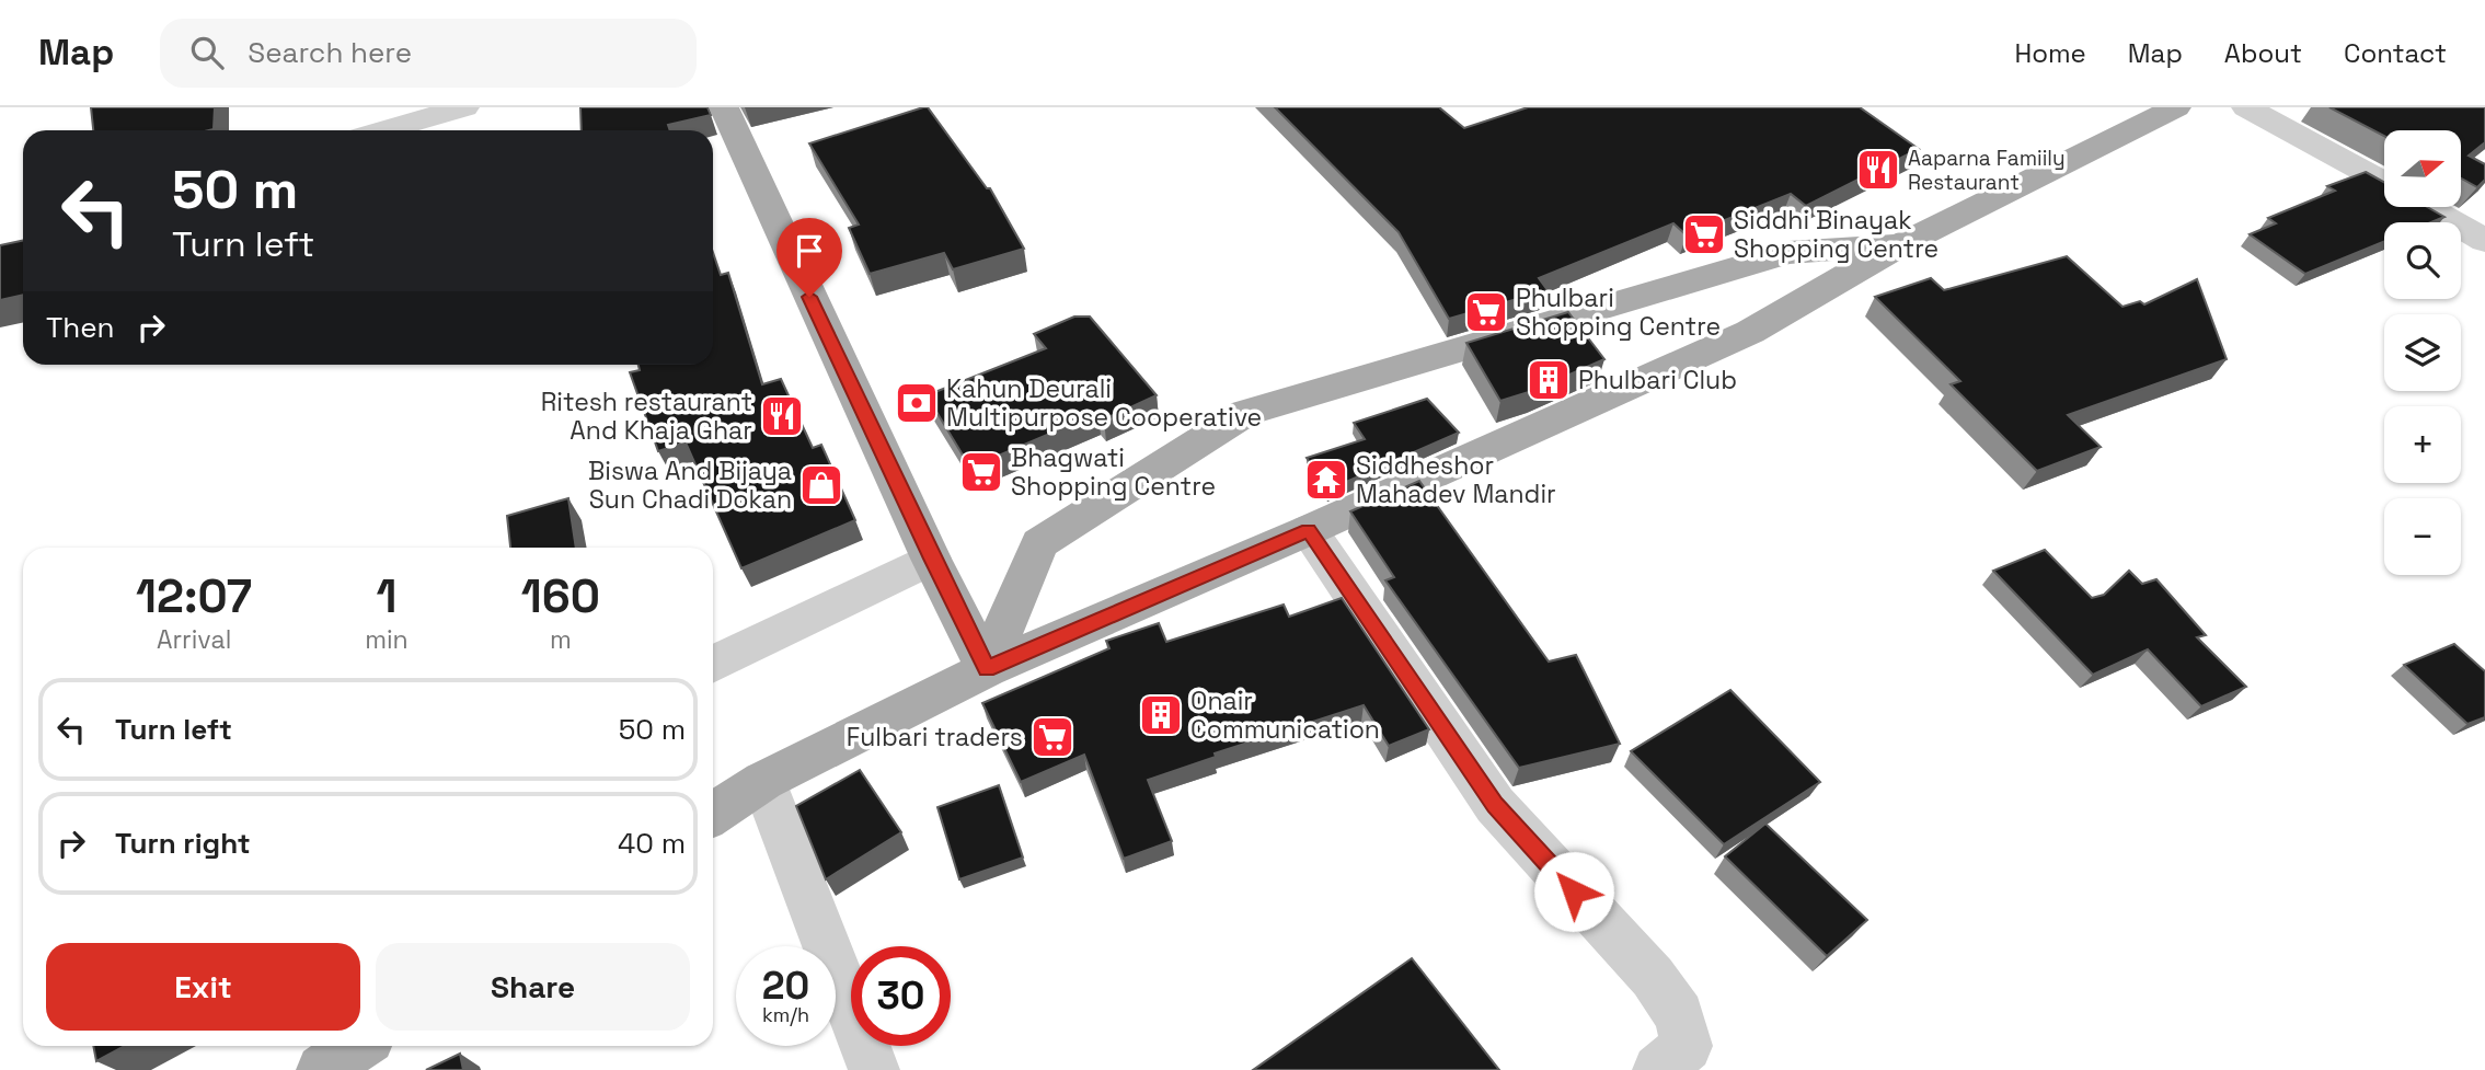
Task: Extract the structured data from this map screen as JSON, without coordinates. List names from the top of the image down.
{
  "places": {
    "restaurant": ["Aaparna Famiily Restaurant", "Ritesh restaurant And Khaja Ghar"],
    "supermarket": [
      "Siddhi Binayak Shopping Centre",
      "Phulbari Shopping Centre",
      "Bhagwati Shopping Centre",
      "Fulbari traders"
    ],
    "building": ["Phulbari Club", "Onair Communication"],
    "bank": ["Kahun Deurali Multipurpose Cooperative"],
    "temple": ["Siddheshor Mahadev Mandir"],
    "shop": ["Biswa And Bijaya Sun Chadi Dokan"]
  },
  "north": "right",
  "page": {
    "header": "Map",
    "search": "Search here",
    "nav": [
      "Home",
      "Map",
      "About",
      "Contact"
    ],
    "map_buttons": ["+", "−"],
    "turn": ["50 m", "Turn left"],
    "then": "Then",
    "eta": [
      "12:07",
      "Arrival",
      "1",
      "min",
      "160",
      "m"
    ],
    "list": [
      {
        "name": "Turn left",
        "value": "50 m"
      },
      {
        "name": "Turn right",
        "value": "40 m"
      }
    ],
    "buttons": ["Exit", "Share"],
    "speed": "20 km/h",
    "limit": "30"
  }
}
